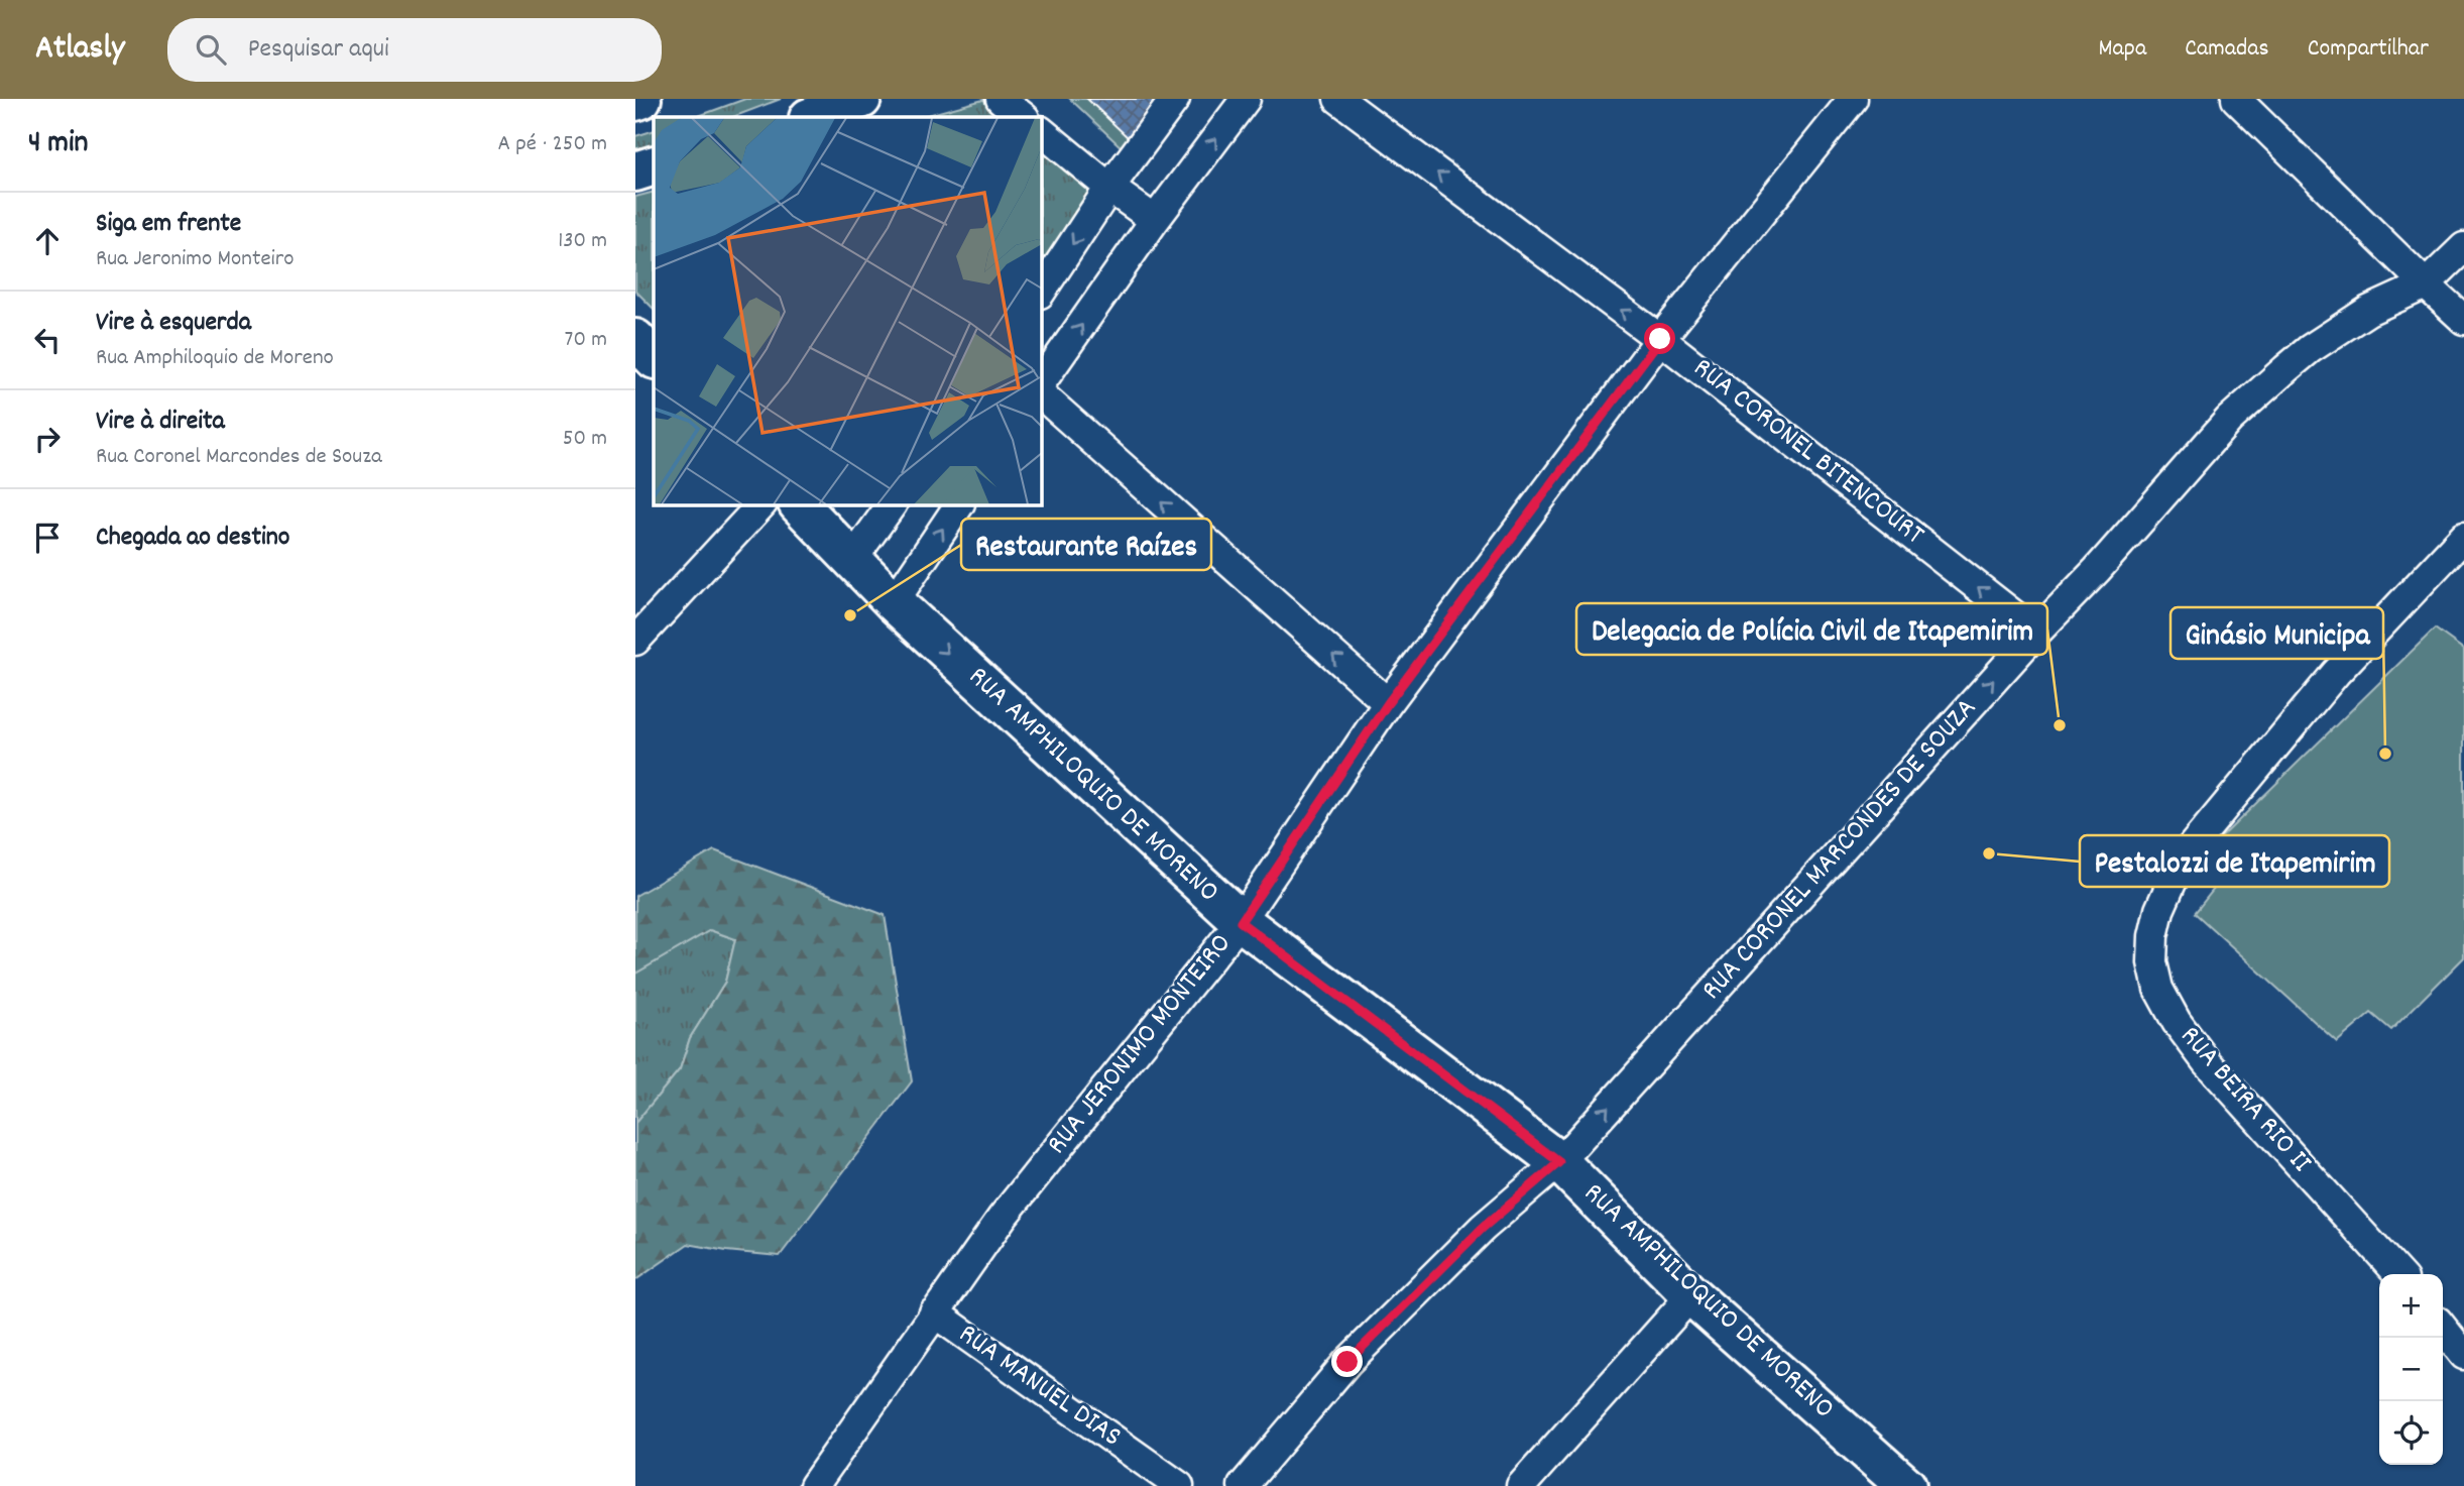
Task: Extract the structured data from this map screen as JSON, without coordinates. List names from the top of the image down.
{
  "streets": {
    "main road": ["RUA AMPHILOQUIO DE MORENO"],
    "street": [
      "RUA CORONEL BITENCOURT",
      "RUA CORONEL MARCONDES DE SOUZA",
      "RUA JERONIMO MONTEIRO",
      "RUA BEIRA RIO II",
      "RUA MANUEL DIAS"
    ]
  },
  "crossings": [
    ["RUA CORONEL BITENCOURT", "RUA CORONEL MARCONDES DE SOUZA"],
    ["RUA CORONEL BITENCOURT", "RUA JERONIMO MONTEIRO"],
    ["RUA AMPHILOQUIO DE MORENO", "RUA CORONEL MARCONDES DE SOUZA"],
    ["RUA AMPHILOQUIO DE MORENO", "RUA JERONIMO MONTEIRO"],
    ["RUA JERONIMO MONTEIRO", "RUA MANUEL DIAS"]
  ],
  "one_way": ["RUA CORONEL BITENCOURT", "RUA CORONEL MARCONDES DE SOUZA"],
  "places": [
    "Restaurante Raízes",
    "Delegacia de Polícia Civil de Itapemirim",
    "Ginásio Municipa",
    "Pestalozzi de Itapemirim"
  ],
  "page": {
    "header": "Atlasly",
    "search": "Pesquisar aqui",
    "nav": ["Mapa", "Camadas", "Compartilhar"],
    "heading": ["4 min", "A pé · 250 m"],
    "list": [
      ["Siga em frente", "Rua Jeronimo Monteiro", "130 m"],
      ["Vire à esquerda", "Rua Amphiloquio de Moreno", "70 m"],
      ["Vire à direita", "Rua Coronel Marcondes de Souza", "50 m"],
      "Chegada ao destino"
    ],
    "map_buttons": ["+", "−"]
  }
}
